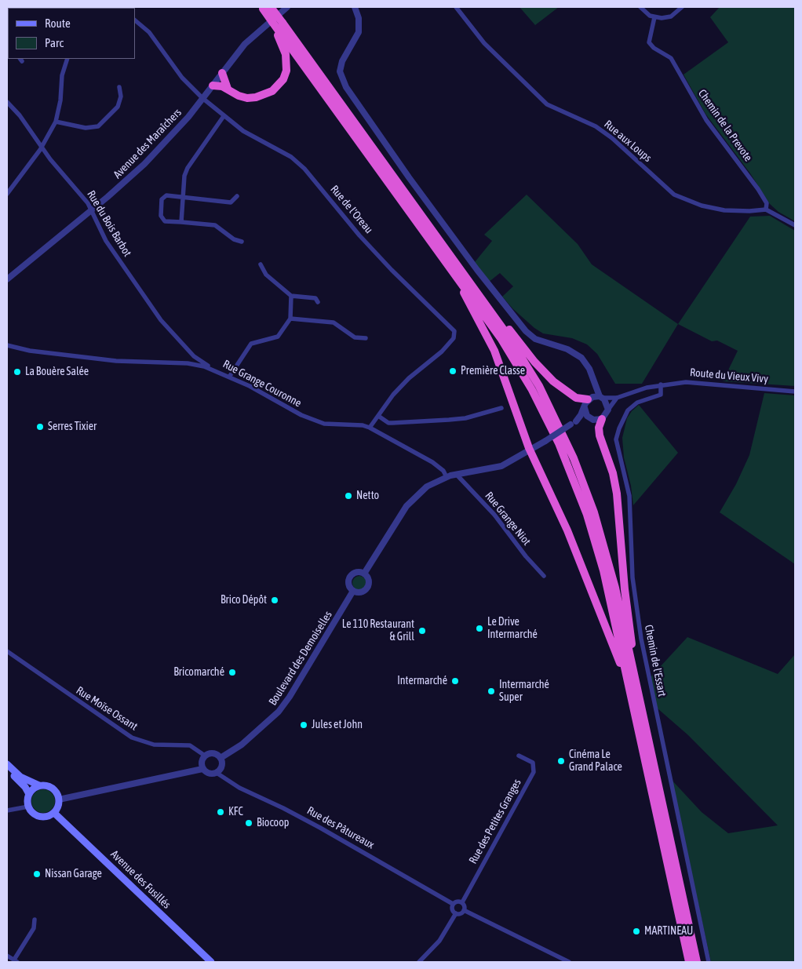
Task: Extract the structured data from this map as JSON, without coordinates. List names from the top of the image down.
{
  "streets": {
    "main road": ["Avenue des Fusillés"],
    "street": [
      "Chemin de la Prevote",
      "Rue aux Loups",
      "Avenue des Maraîchers",
      "Rue de l'Oreau",
      "Rue du Bois Barbot",
      "Route du Vieux Vivy",
      "Rue Grange Couronne",
      "Rue Grange Niot",
      "Boulevard des Demoiselles",
      "Chemin de l'Essart",
      "Rue Moïse Ossant",
      "Rue des Petites Granges",
      "Rue des Pâtureaux"
    ]
  },
  "crossings": [
    ["Chemin de la Prevote", "Rue aux Loups"],
    ["Avenue des Maraîchers", "Rue de l'Oreau"],
    ["Avenue des Maraîchers", "Rue du Bois Barbot"],
    ["Rue de l'Oreau", "Rue Grange Couronne"],
    ["Rue du Bois Barbot", "Rue Grange Couronne"],
    ["Route du Vieux Vivy", "Chemin de l'Essart"],
    ["Boulevard des Demoiselles", "Rue Moïse Ossant"],
    ["Boulevard des Demoiselles", "Rue des Pâtureaux"],
    ["Rue Moïse Ossant", "Rue des Pâtureaux"],
    ["Rue des Petites Granges", "Rue des Pâtureaux"]
  ],
  "places": [
    "Première Classe",
    "La Bouère Salée",
    "Serres Tixier",
    "Netto",
    "Brico Dépôt",
    "Le Drive Intermarché",
    "Le 110 Restaurant & Grill",
    "Bricomarché",
    "Intermarché",
    "Intermarché Super",
    "Jules et John",
    "Cinéma Le Grand Palace",
    "KFC",
    "Biocoop",
    "Nissan Garage",
    "MARTINEAU"
  ],
  "legend": ["Route", "Parc"]
}
